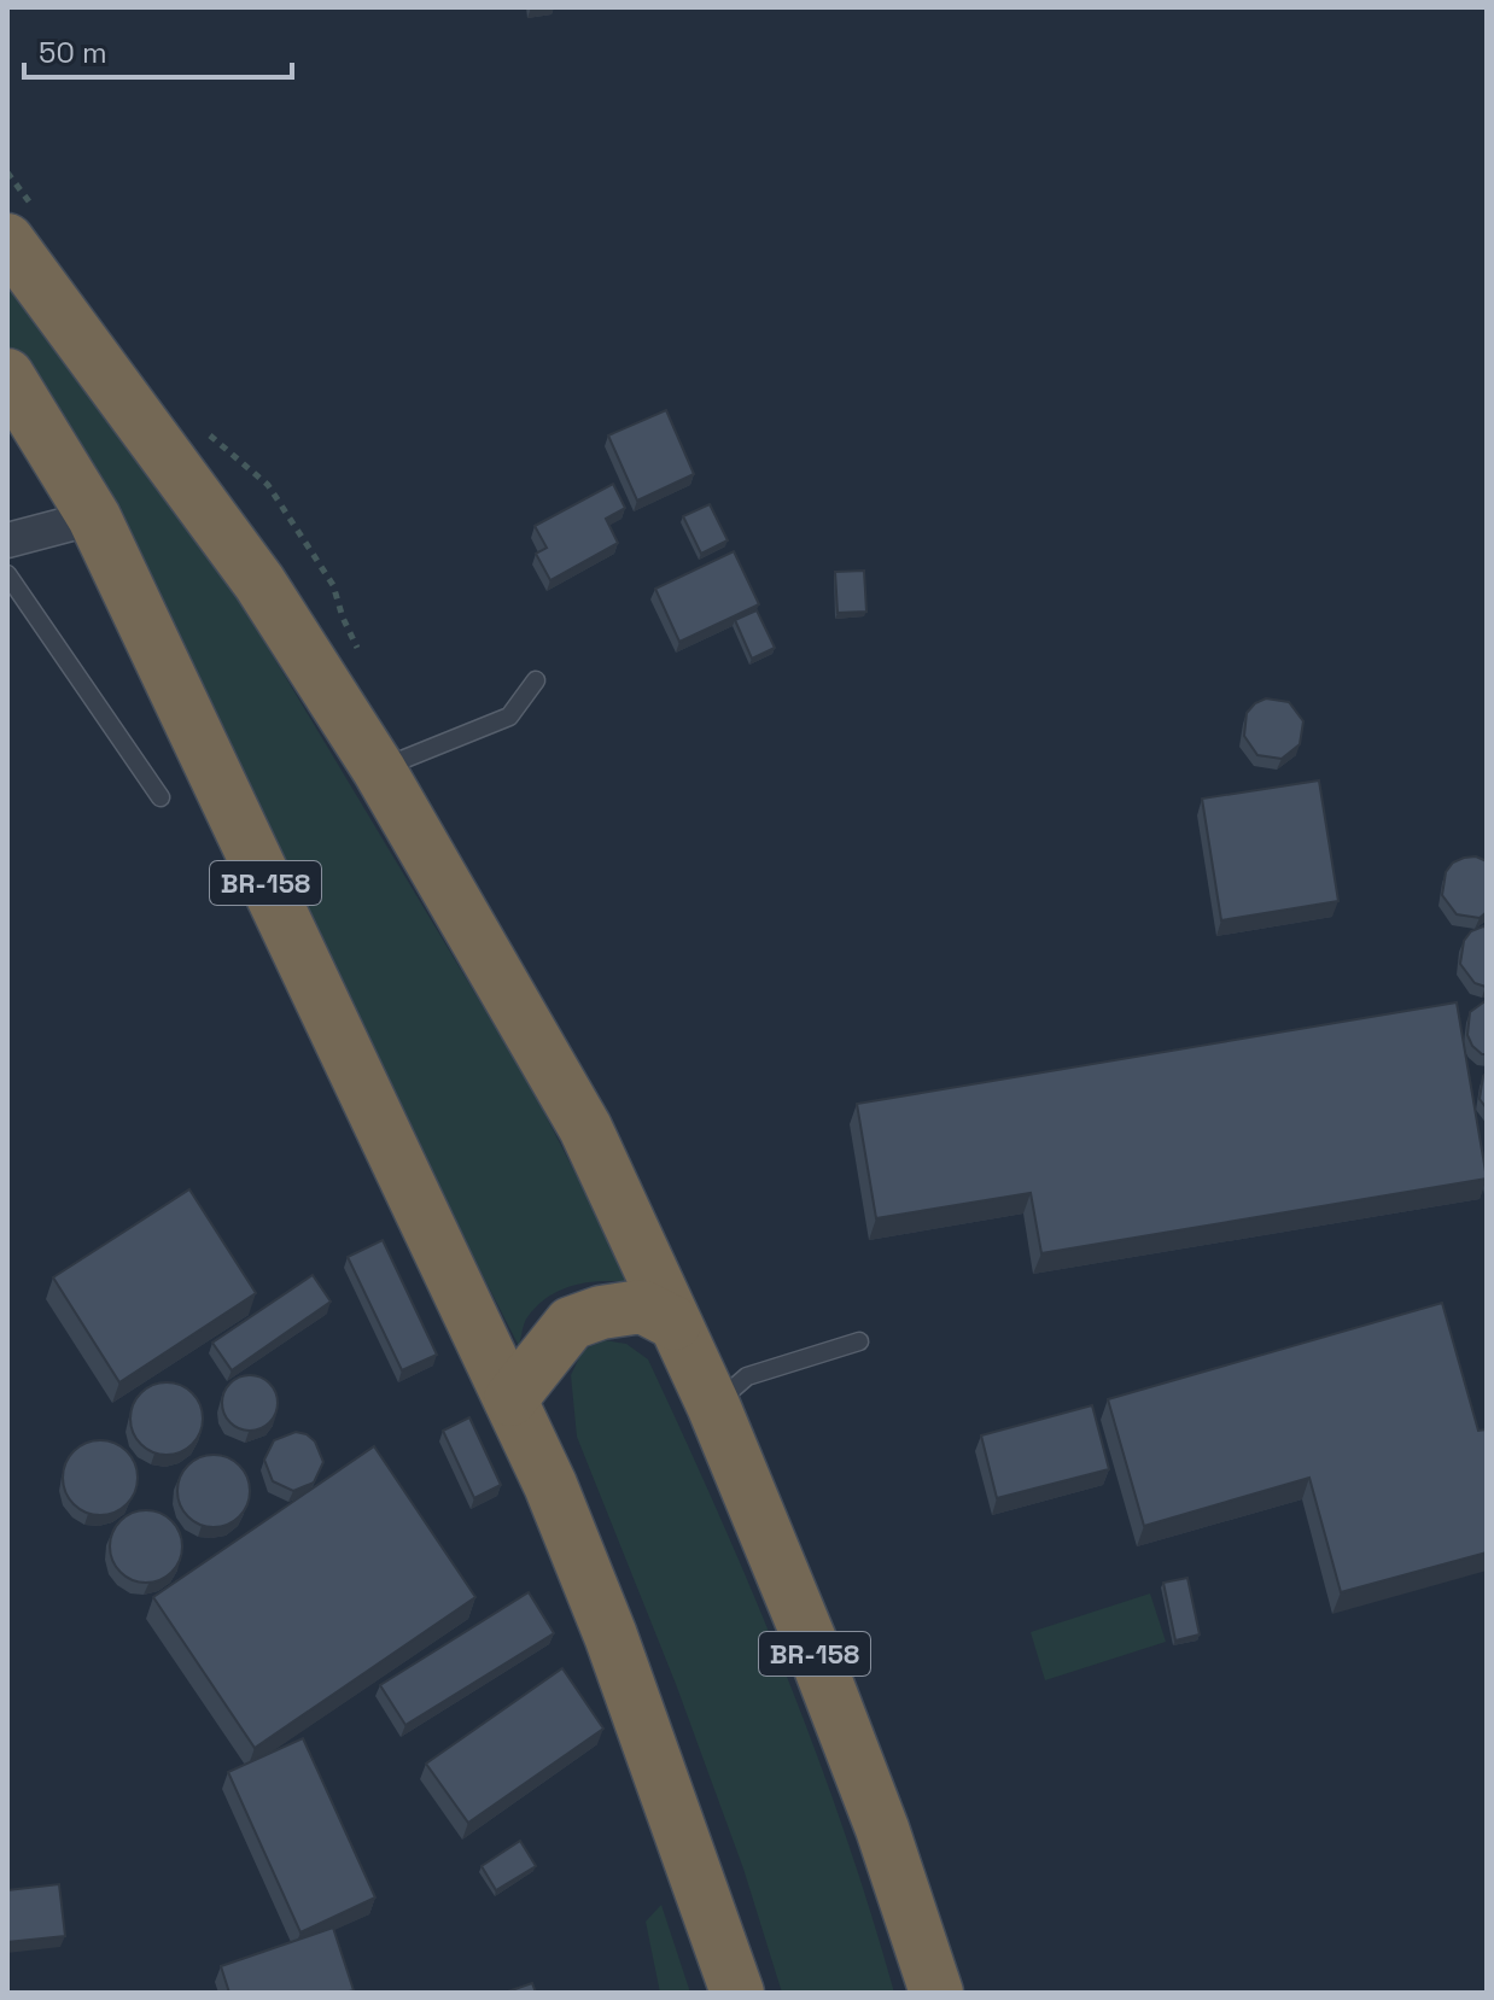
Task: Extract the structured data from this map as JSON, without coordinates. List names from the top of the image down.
{
  "streets": {
    "highway": ["BR-158"]
  },
  "scale_bar": "50 m"
}
